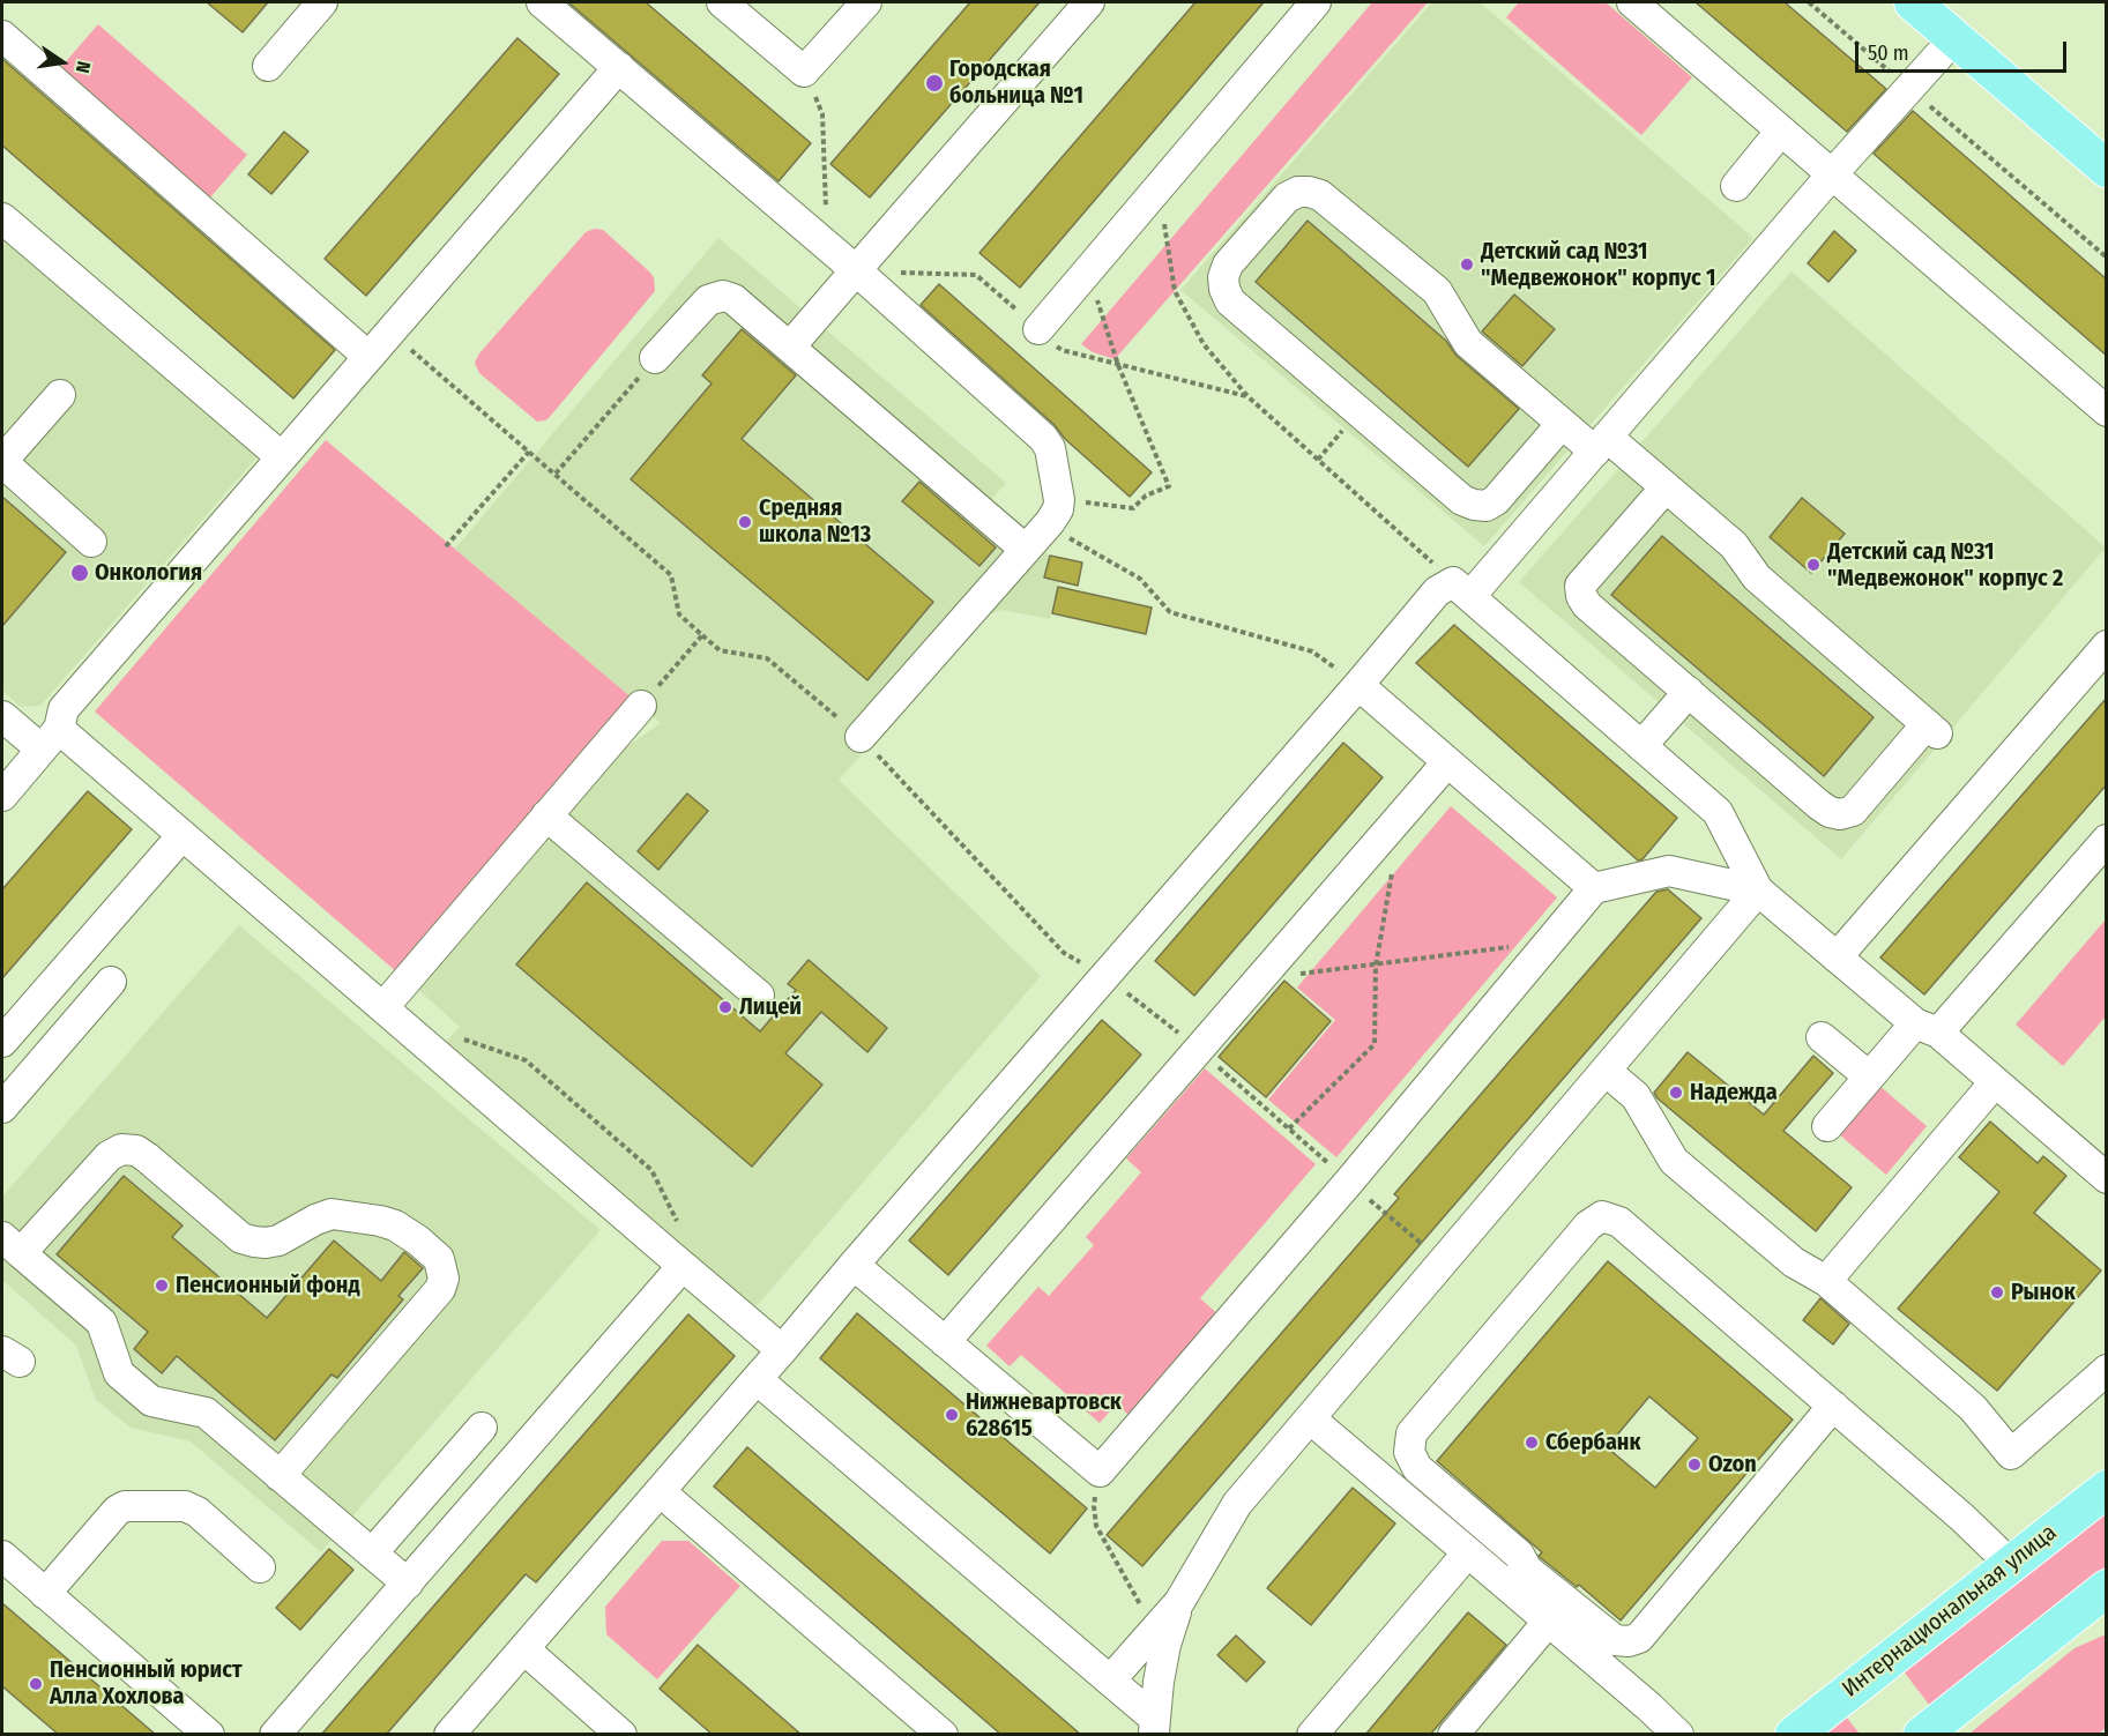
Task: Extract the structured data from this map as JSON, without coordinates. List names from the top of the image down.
{
  "streets": {
    "main road": ["Интернациональная улица"]
  },
  "places": [
    "Городская больница №1",
    "Детский сад №31 \"Медвежонок\" корпус 1",
    "Средняя школа №13",
    "Детский сад №31 \"Медвежонок\" корпус 2",
    "Онкология",
    "Лицей",
    "Надежда",
    "Пенсионный фонд",
    "Рынок",
    "Нижневартовск 628615",
    "Сбербанк",
    "Ozon",
    "Пенсионный юрист Алла Хохлова"
  ],
  "scale_bar": "50 m",
  "north": "right"
}
